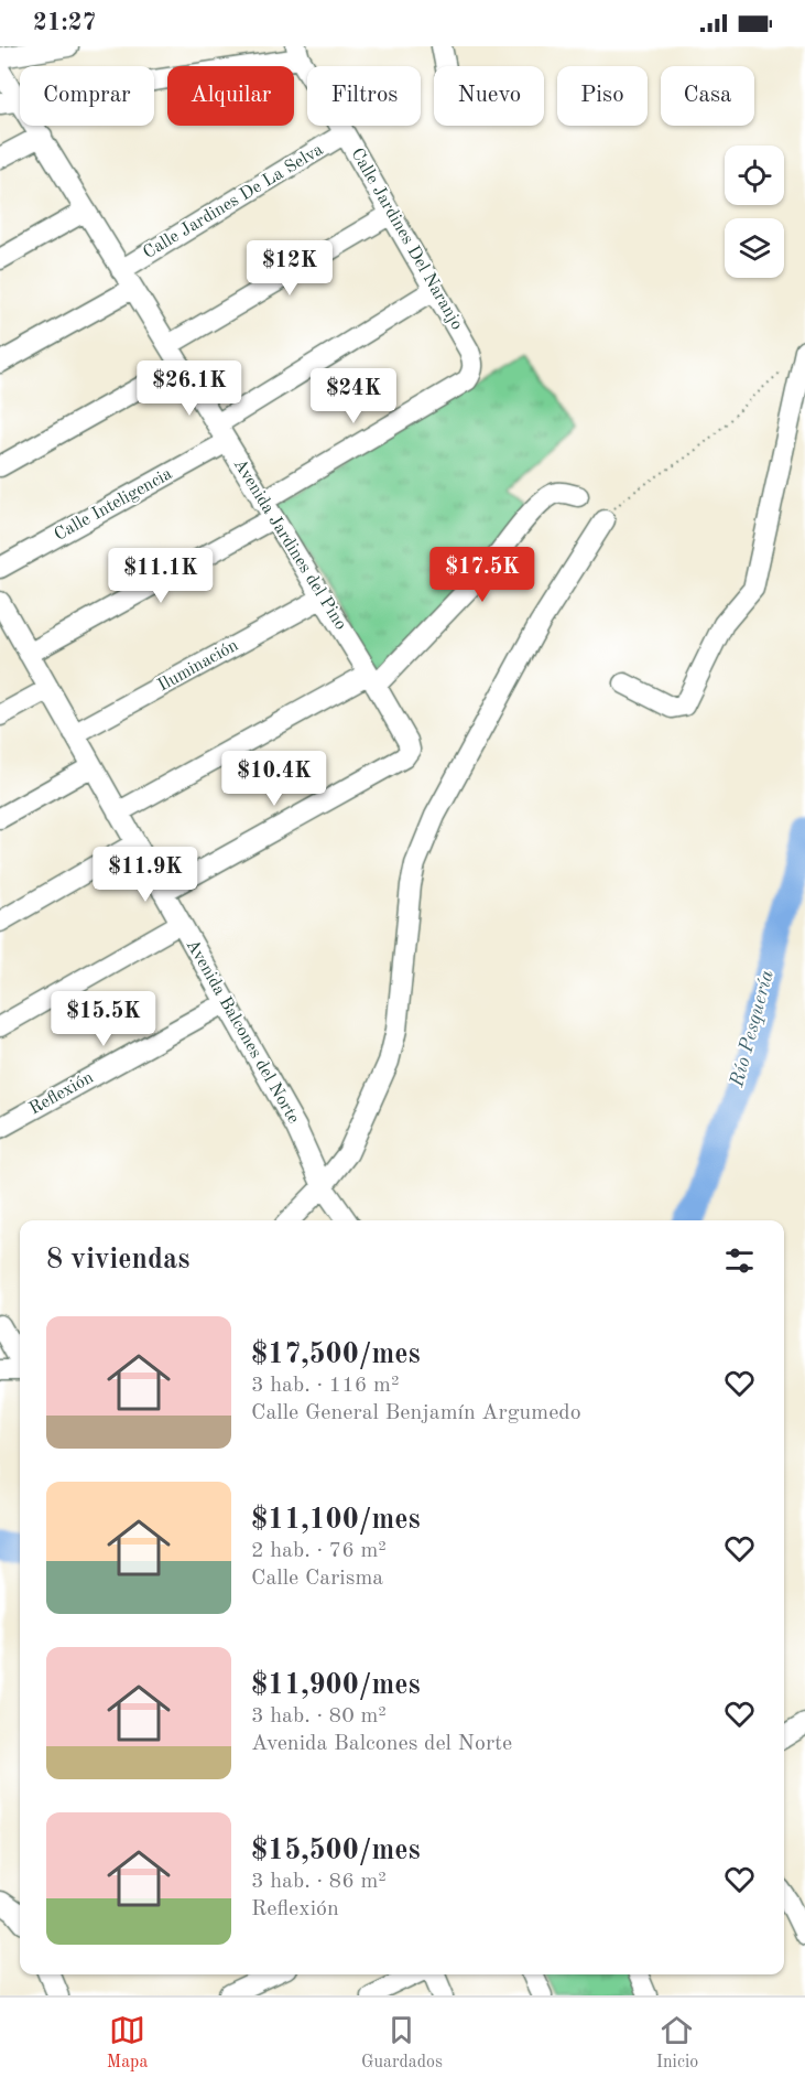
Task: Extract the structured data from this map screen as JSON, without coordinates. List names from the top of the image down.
{
  "streets": {
    "street": [
      "Calle Jardines De La Selva",
      "Calle Jardines Del Naranjo",
      "Calle Inteligencia",
      "Avenida Jardines del Pino",
      "Iluminación",
      "Avenida Balcones del Norte",
      "Reflexión"
    ]
  },
  "crossings": [
    ["Calle Jardines De La Selva", "Calle Jardines Del Naranjo"],
    ["Calle Jardines De La Selva", "Avenida Jardines del Pino"],
    ["Calle Jardines Del Naranjo", "Calle Inteligencia"],
    ["Calle Jardines Del Naranjo", "Avenida Jardines del Pino"],
    ["Calle Inteligencia", "Avenida Jardines del Pino"],
    ["Avenida Jardines del Pino", "Iluminación"],
    ["Avenida Jardines del Pino", "Avenida Balcones del Norte"],
    ["Iluminación", "Avenida Balcones del Norte"],
    ["Avenida Balcones del Norte", "Reflexión"]
  ],
  "water": ["Río Pesquería"],
  "page": {
    "status": "21:27",
    "chip": [
      "Comprar",
      "Alquilar",
      "Filtros",
      "Nuevo",
      "Piso",
      "Casa"
    ],
    "price": [
      "$12K",
      "$26.1K",
      "$24K",
      "$17.5K",
      "$11.1K",
      "$10.4K",
      "$11.9K",
      "$15.5K"
    ],
    "heading": "8 viviendas",
    "list": [
      {
        "name": "$17,500/mes",
        "note": "3 hab. · 116 m² · Calle General Benjamín Argumedo"
      },
      {
        "name": "$11,100/mes",
        "note": "2 hab. · 76 m² · Calle Carisma"
      },
      {
        "name": "$11,900/mes",
        "note": "3 hab. · 80 m² · Avenida Balcones del Norte"
      },
      {
        "name": "$15,500/mes",
        "note": "3 hab. · 86 m² · Reflexión"
      }
    ],
    "tabs": ["Mapa", "Guardados", "Inicio"]
  }
}
